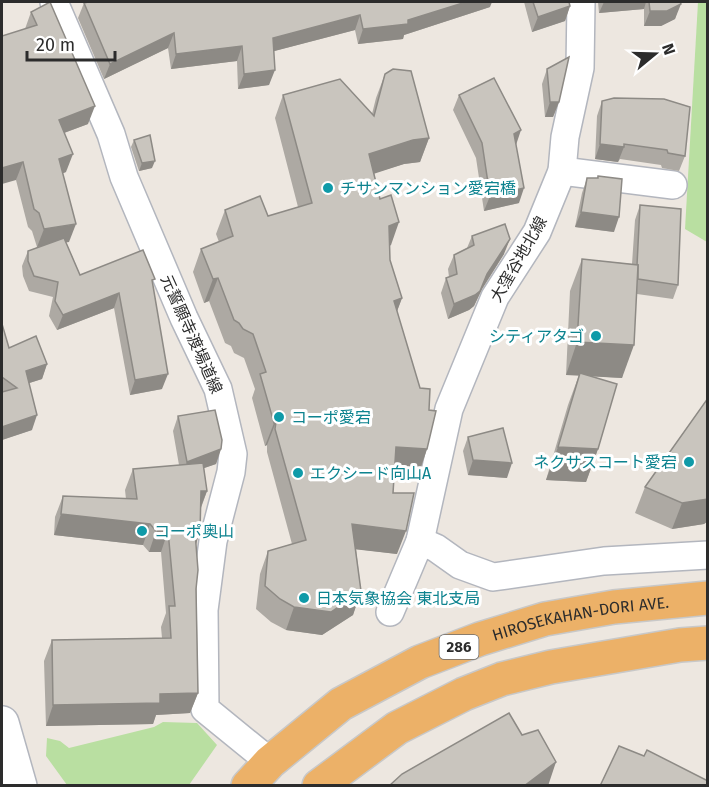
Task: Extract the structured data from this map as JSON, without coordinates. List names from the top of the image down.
{
  "streets": {
    "highway": ["HIROSEKAHAN-DORI AVE.", "286"],
    "street": ["大窪谷地北線", "元誓願寺渡場道線"]
  },
  "crossings": [
    ["元誓願寺渡場道線", "HIROSEKAHAN-DORI AVE."]
  ],
  "places": [
    "チサンマンション愛宕橋",
    "シティアタゴ",
    "コーポ愛宕",
    "ネクサスコート愛宕",
    "エクシード向山A",
    "コーポ奥山",
    "日本気象協会 東北支局"
  ],
  "scale_bar": "20 m",
  "north": "right"
}
